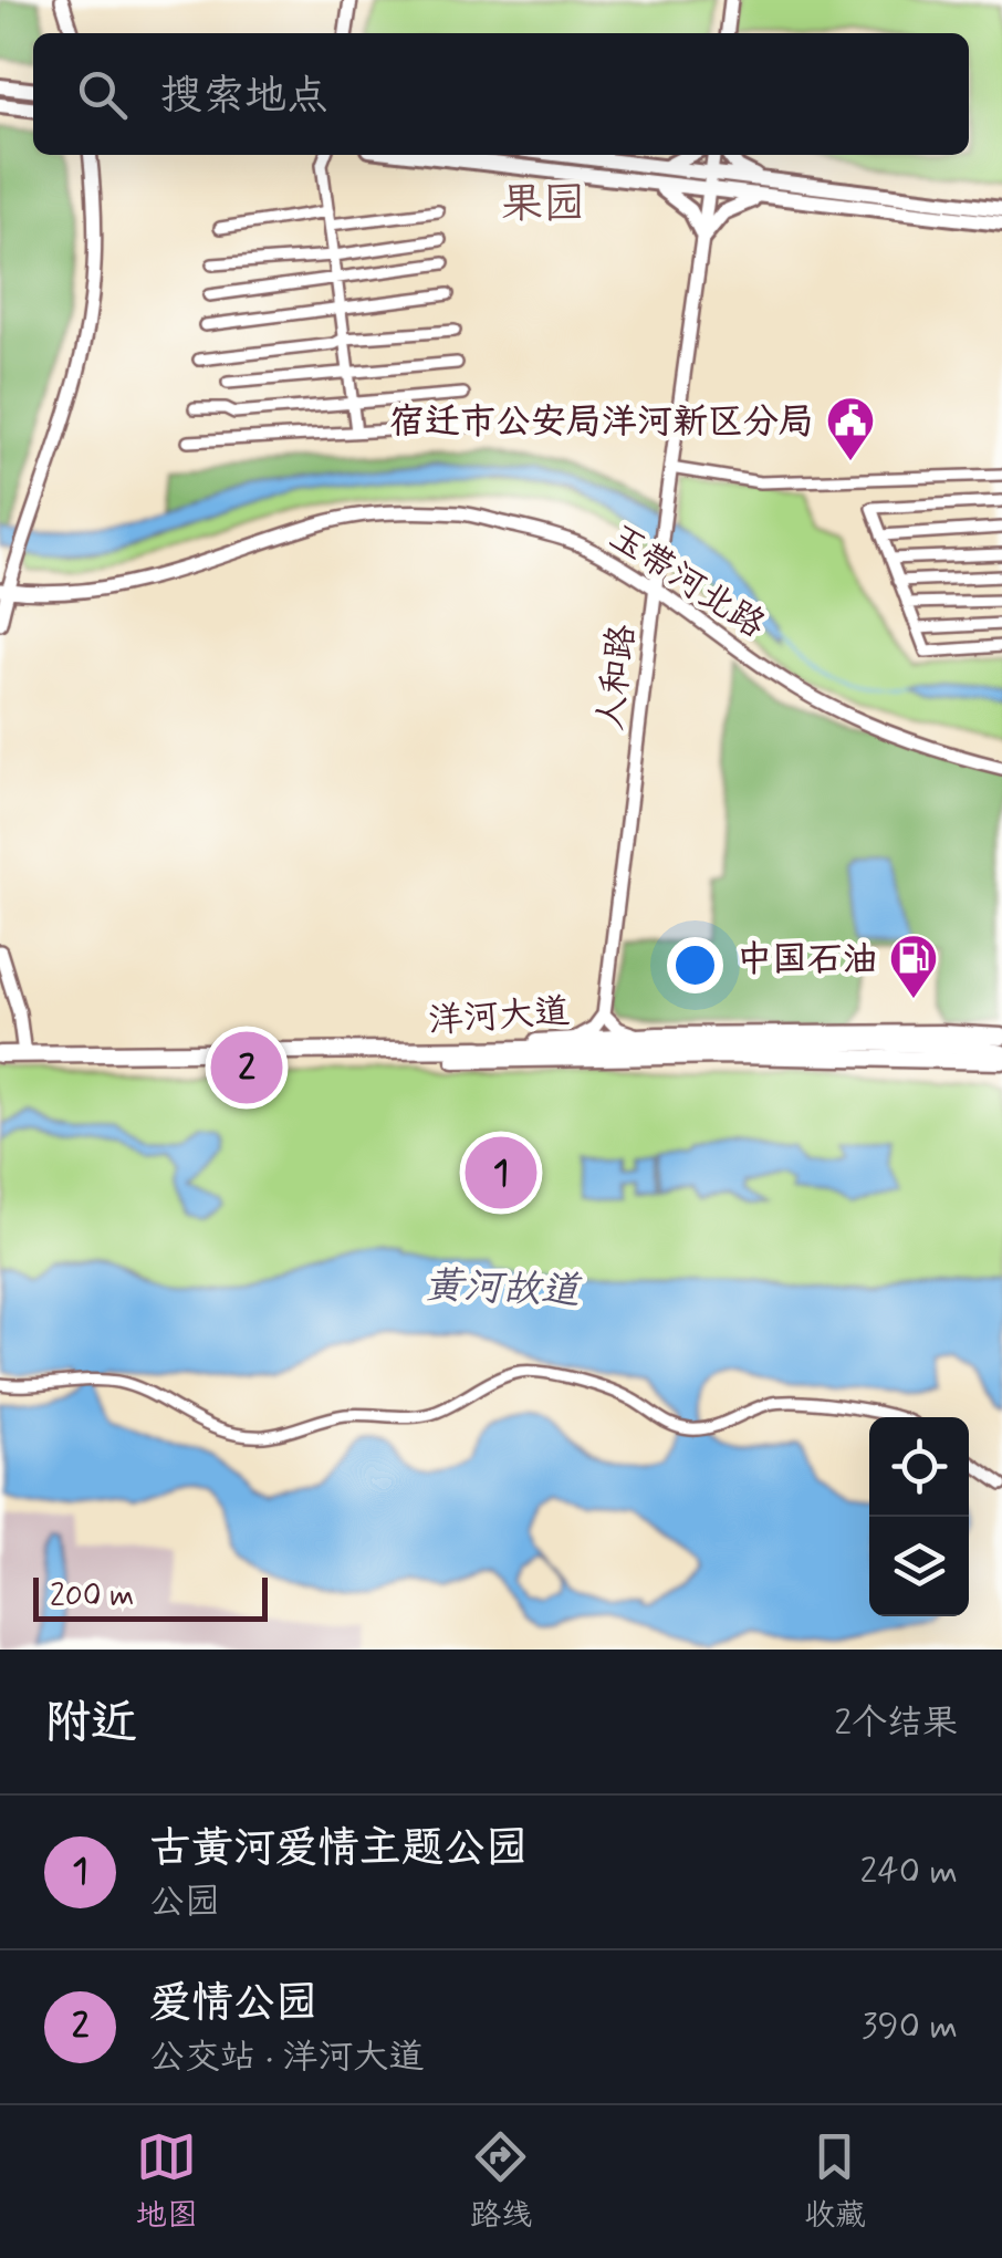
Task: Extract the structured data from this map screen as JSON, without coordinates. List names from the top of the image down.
{
  "streets": {
    "main road": ["洋河大道"],
    "street": ["玉带河北路", "人和路"]
  },
  "crossings": [
    ["玉带河北路", "人和路"]
  ],
  "districts": ["果园"],
  "water": ["黄河故道"],
  "places": {
    "public building": ["宿迁市公安局洋河新区分局"],
    "fuel station": ["中国石油"]
  },
  "scale_bar": "200 m",
  "page": {
    "search": "搜索地点",
    "pins": ["2", "1"],
    "scale": "200 m",
    "heading": ["附近", "2个结果"],
    "list": [
      {
        "mark": "1",
        "name": "古黄河爱情主题公园",
        "note": "公园",
        "value": "240 m"
      },
      {
        "mark": "2",
        "name": "爱情公园",
        "note": "公交站 · 洋河大道",
        "value": "390 m"
      }
    ],
    "nav": ["地图", "路线", "收藏"]
  }
}
